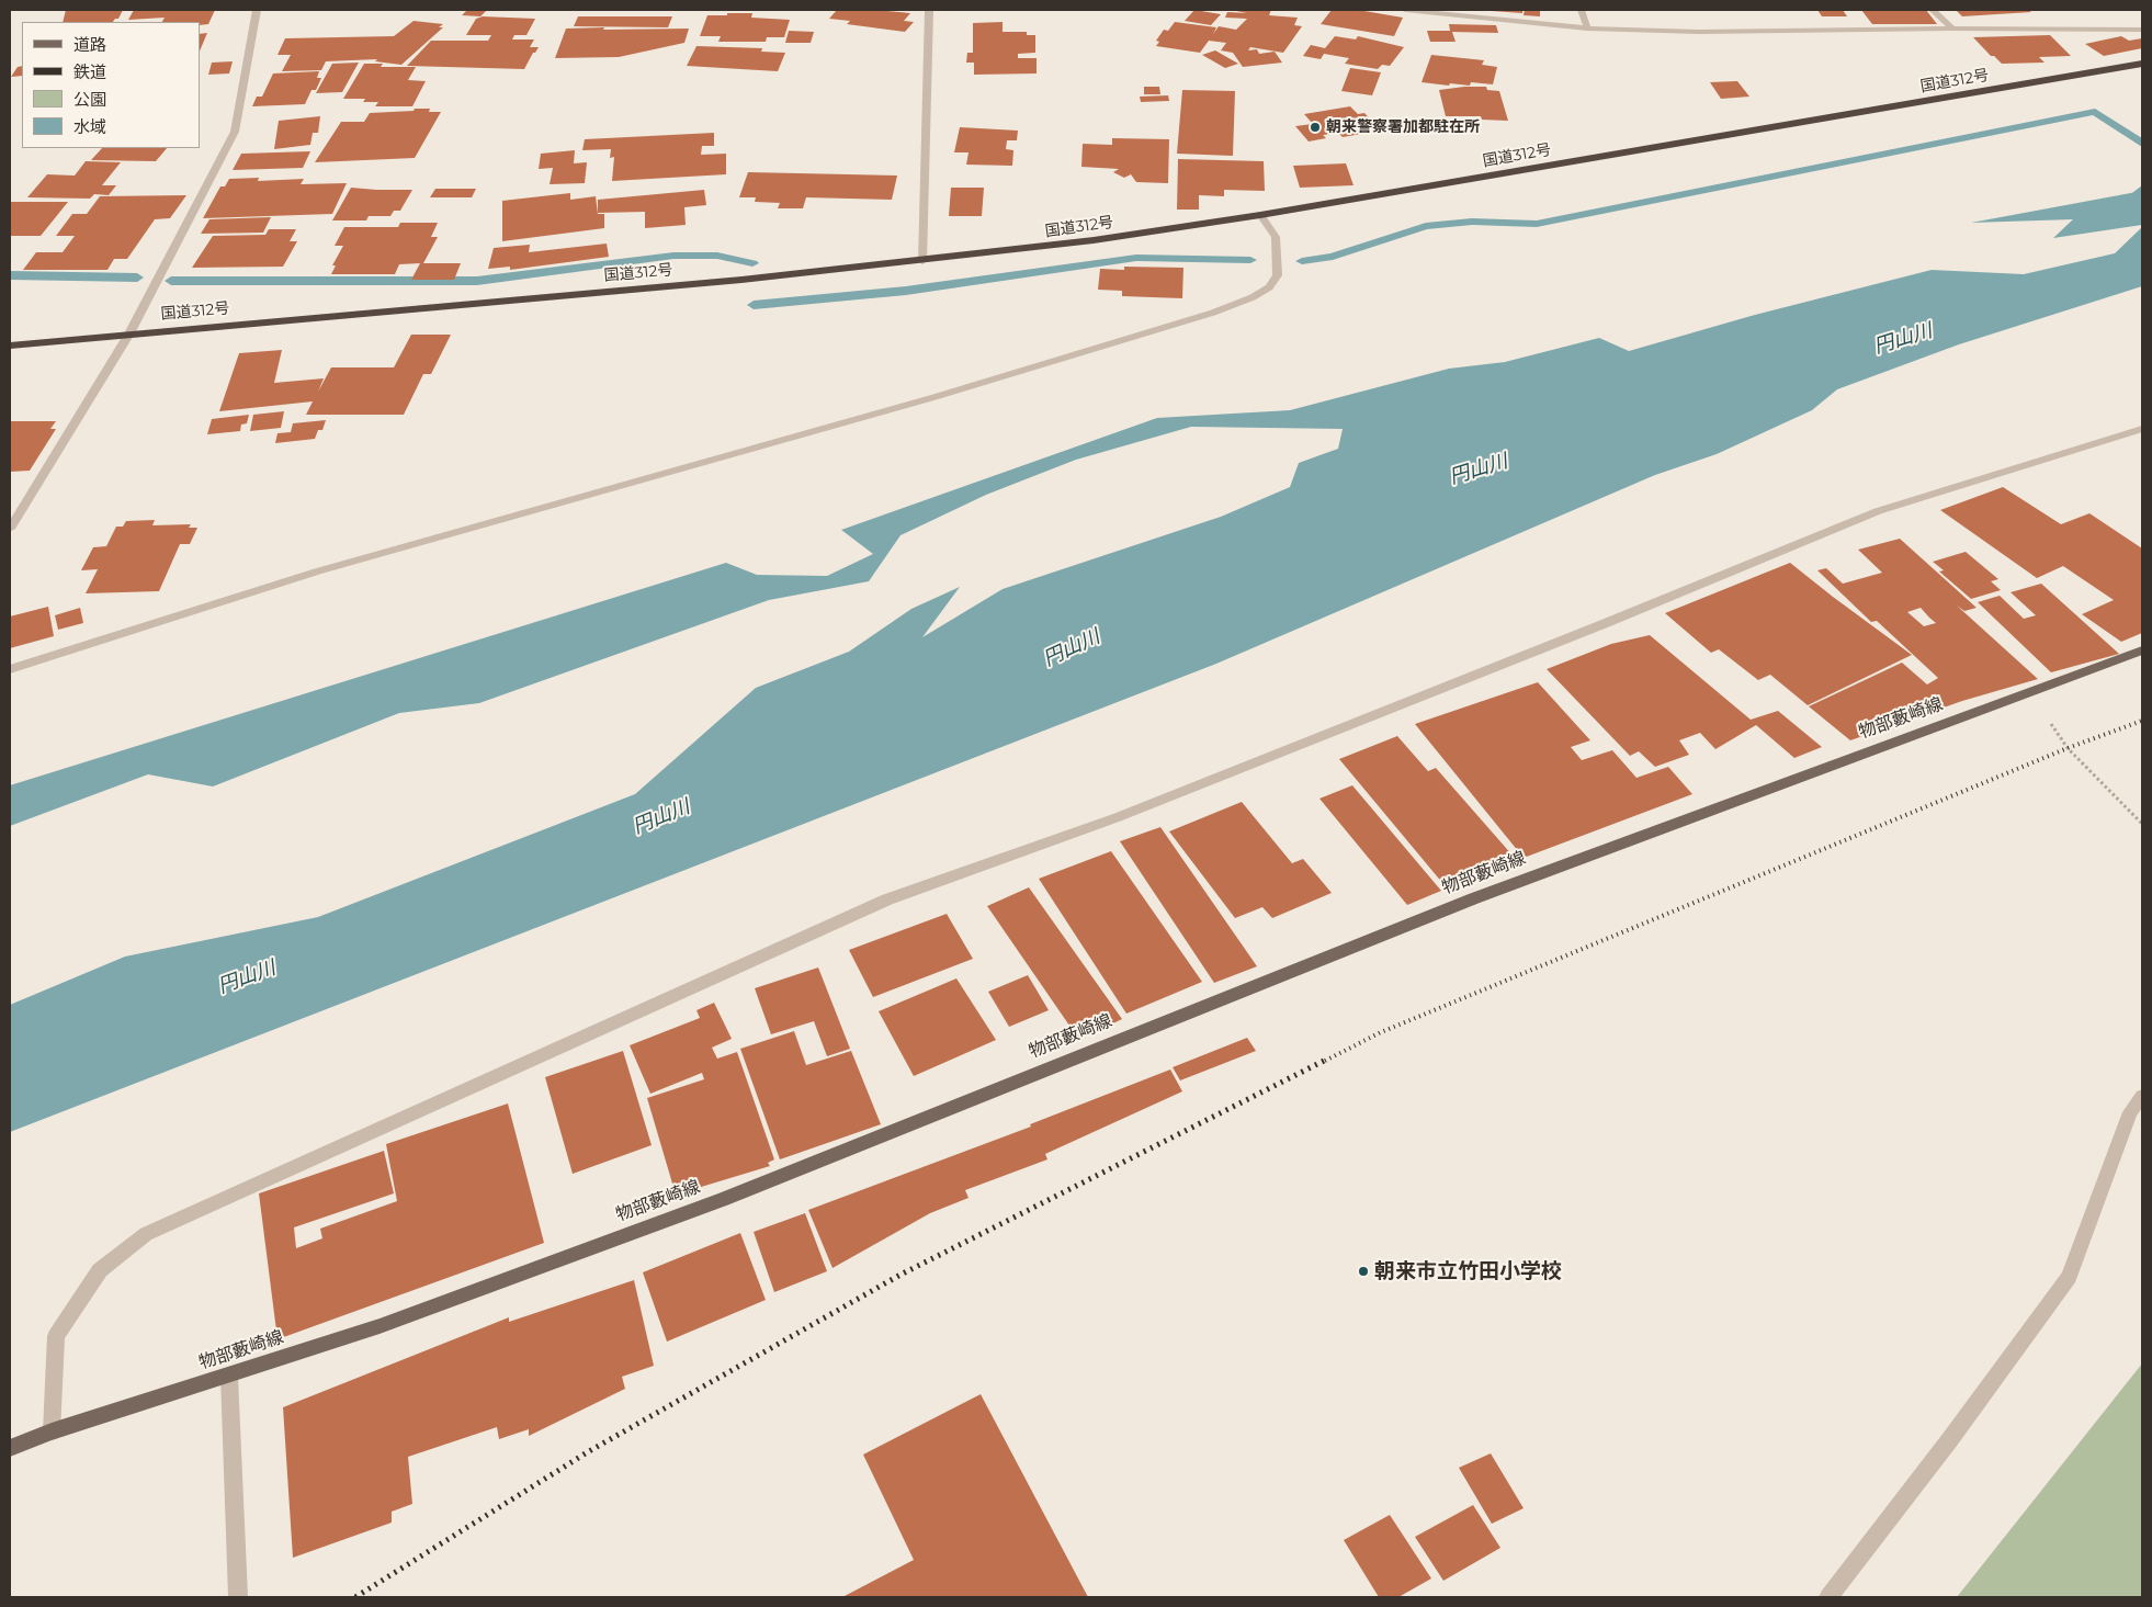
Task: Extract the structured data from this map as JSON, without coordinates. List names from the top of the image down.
{
  "streets": {
    "highway": ["国道312号"],
    "main road": ["物部藪崎線"]
  },
  "water": ["円山川"],
  "places": ["朝来警察署加都駐在所", "朝来市立竹田小学校"],
  "legend": [
    "道路",
    "鉄道",
    "公園",
    "水域"
  ]
}
